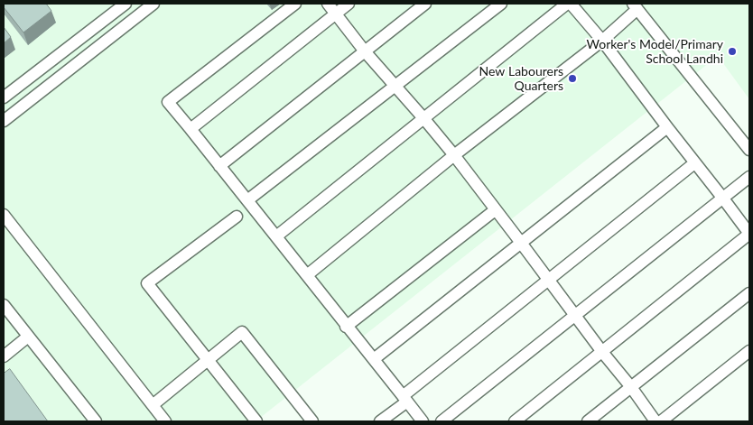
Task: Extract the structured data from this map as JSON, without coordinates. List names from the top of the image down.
{
  "places": ["Worker's Model/Primary School Landhi", "New Labourers Quarters"]
}
